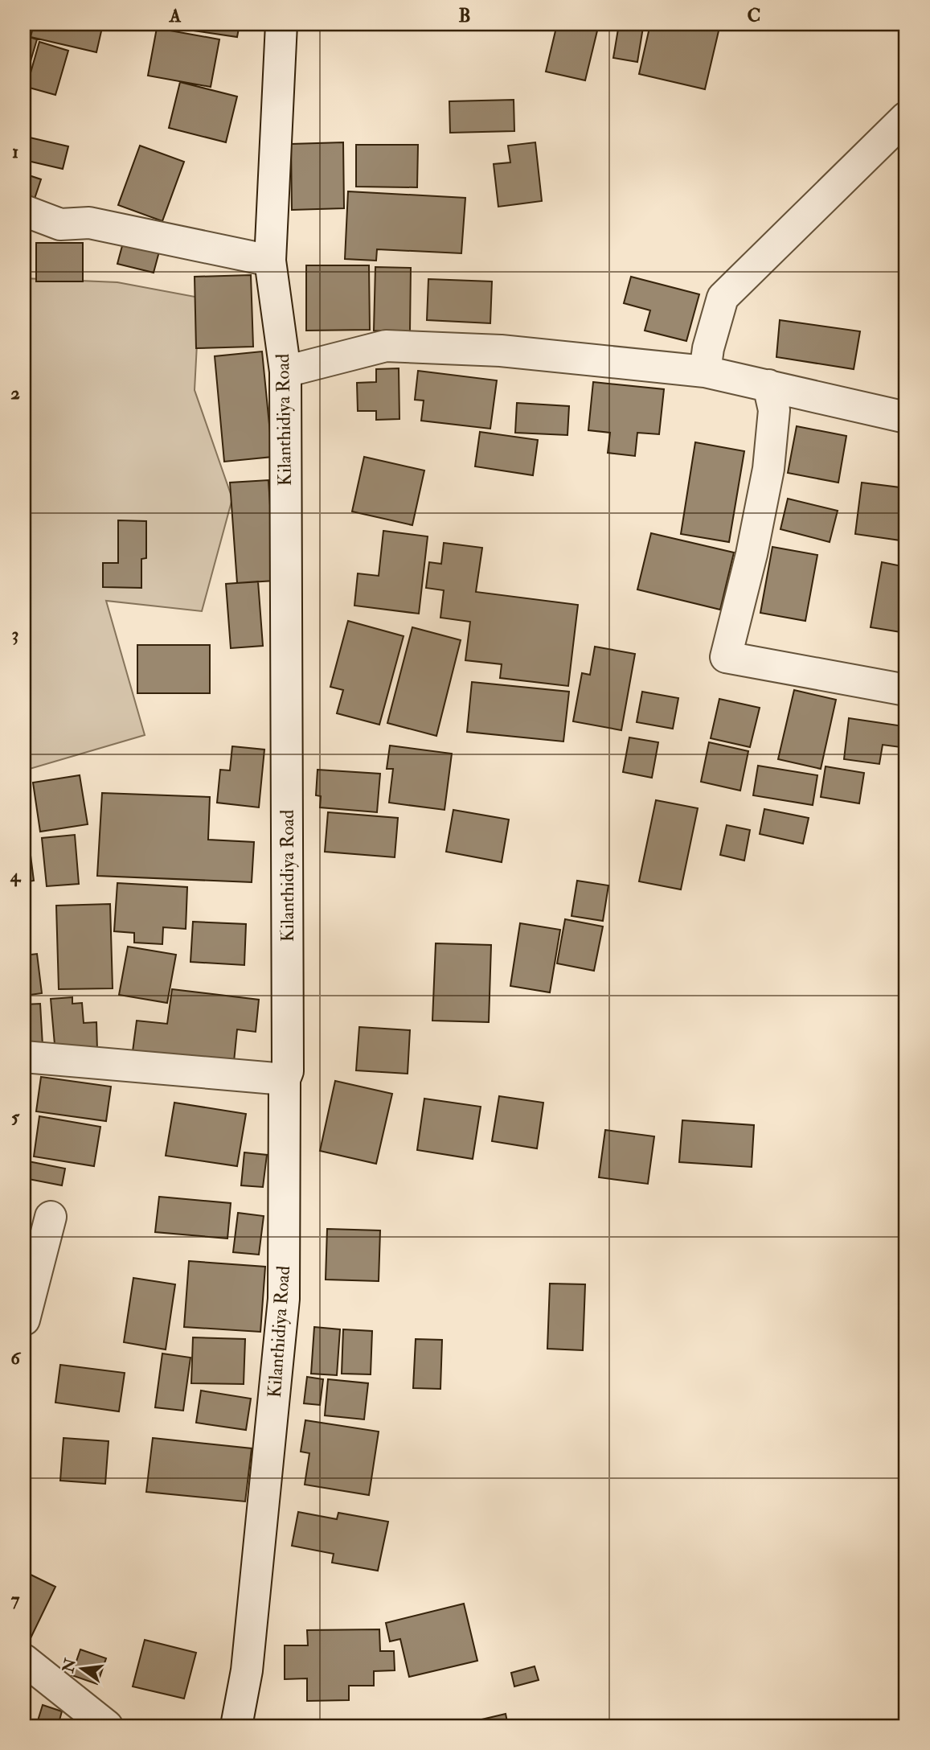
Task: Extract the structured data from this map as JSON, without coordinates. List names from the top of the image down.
{
  "streets": {
    "street": ["Kilanthidiya Road"]
  },
  "north": "left",
  "grid": {
    "columns": ["A", "B", "C"],
    "rows": [
      "1",
      "2",
      "3",
      "4",
      "5",
      "6",
      "7"
    ]
  }
}
